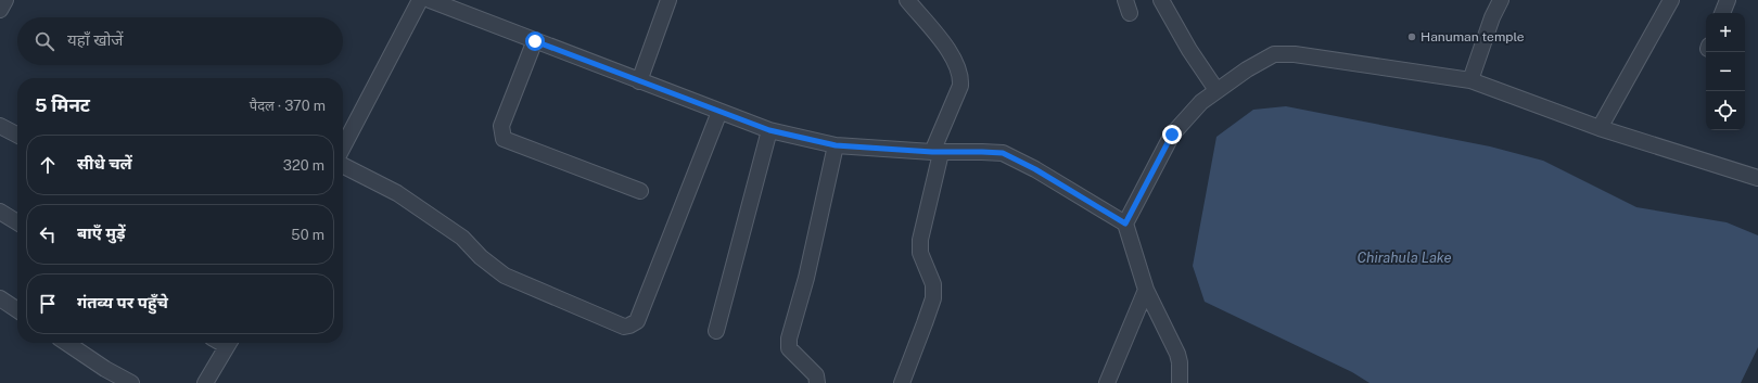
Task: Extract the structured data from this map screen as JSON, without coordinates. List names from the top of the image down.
{
  "water": ["Chirahula Lake"],
  "places": ["Hanuman temple"],
  "page": {
    "map_buttons": ["+", "−"],
    "search": "यहाँ खोजें",
    "heading": ["5 मिनट", "पैदल · 370 m"],
    "list": [
      ["सीधे चलें", "320 m"],
      ["बाएँ मुड़ें", "50 m"],
      "गंतव्य पर पहुँचे"
    ]
  }
}
